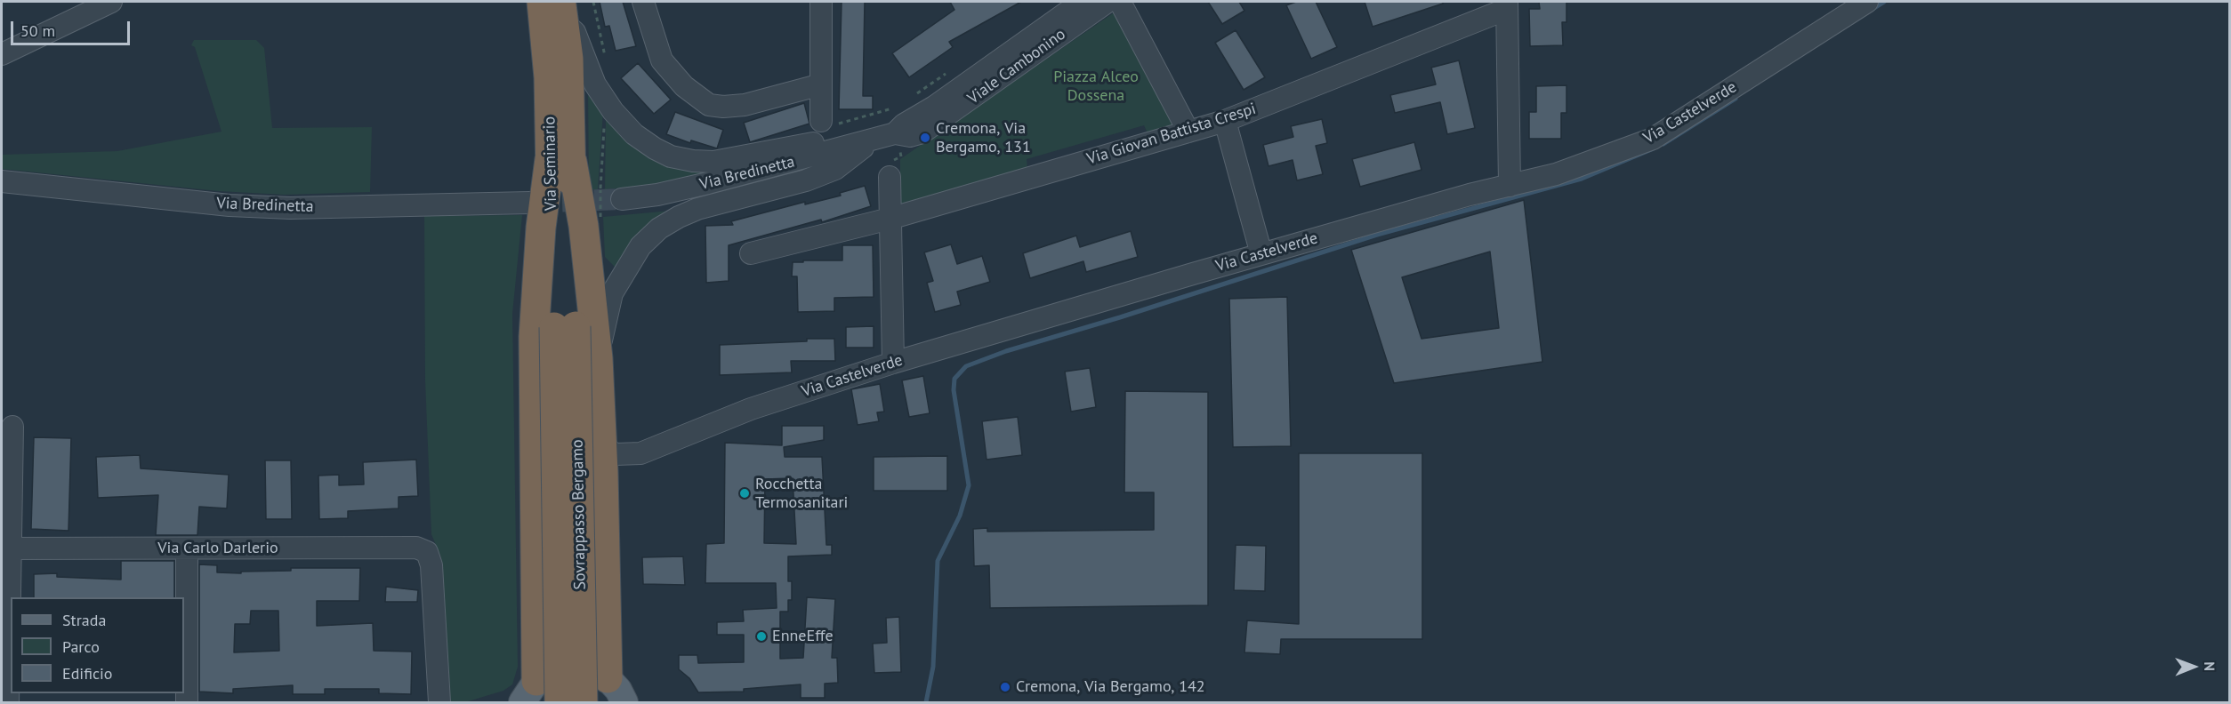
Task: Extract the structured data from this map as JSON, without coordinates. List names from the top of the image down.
{
  "streets": {
    "highway": ["Via Seminario", "Sovrappasso Bergamo"],
    "street": [
      "Viale Cambonino",
      "Via Castelverde",
      "Via Giovan Battista Crespi",
      "Via Bredinetta",
      "Via Carlo Darlerio"
    ]
  },
  "crossings": [
    ["Viale Cambonino", "Via Bredinetta"],
    ["Via Seminario", "Sovrappasso Bergamo"]
  ],
  "parks": ["Piazza Alceo Dossena"],
  "places": [
    "Cremona, Via Bergamo, 131",
    "Rocchetta Termosanitari",
    "EnneEffe",
    "Cremona, Via Bergamo, 142"
  ],
  "legend": ["Strada", "Parco", "Edificio"],
  "scale_bar": "50 m",
  "north": "right"
}
